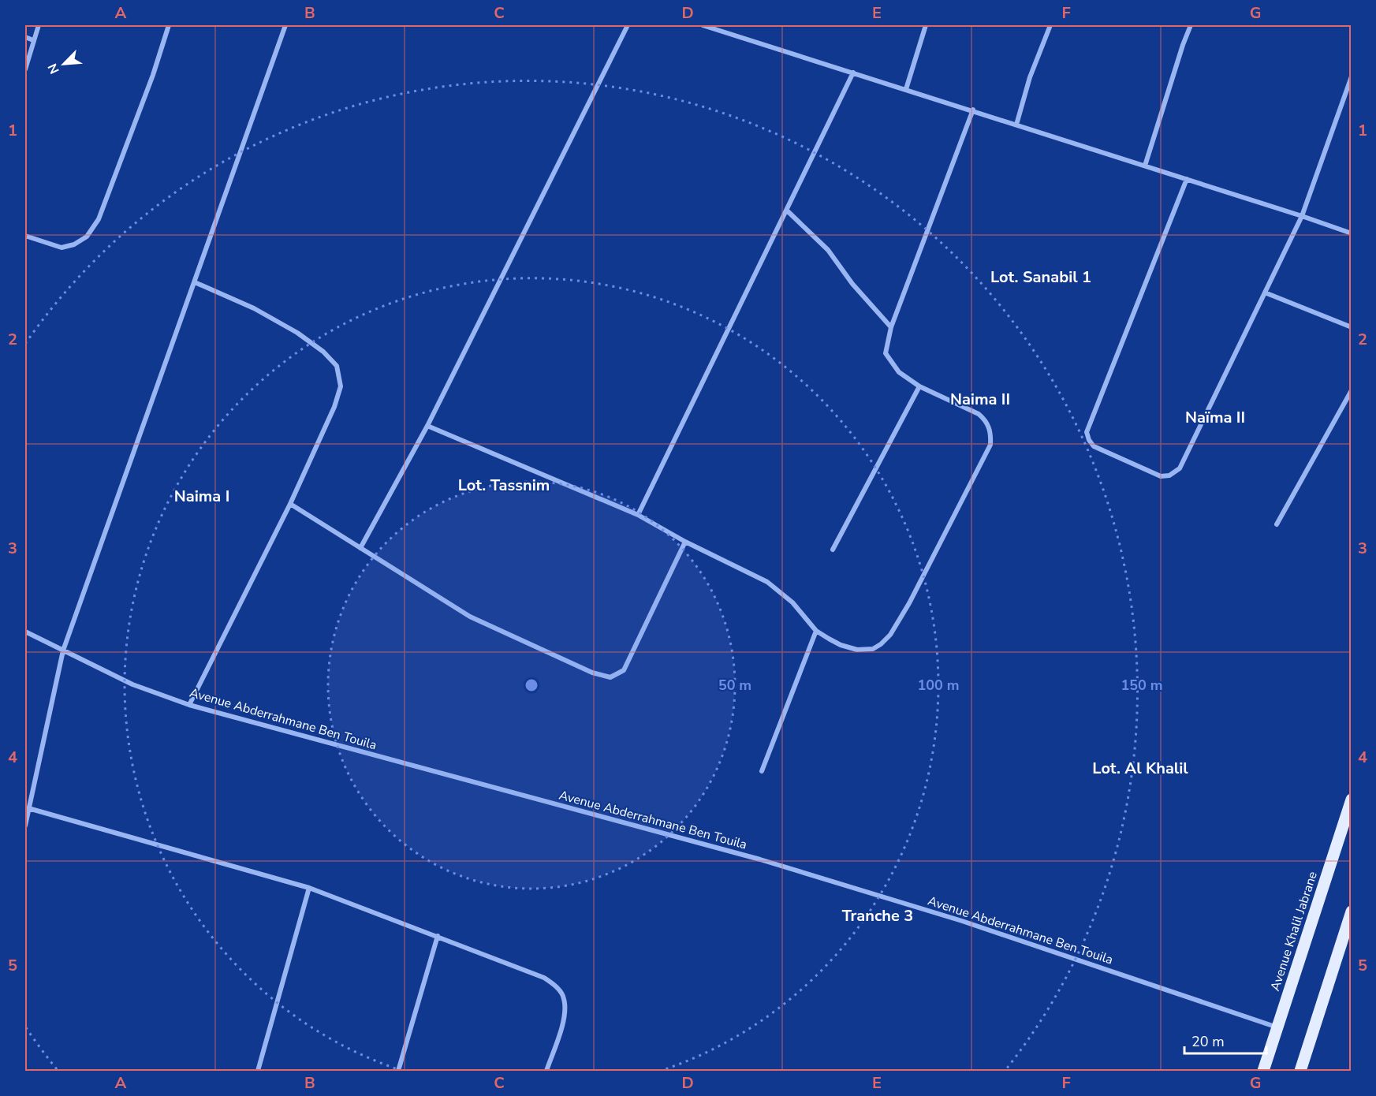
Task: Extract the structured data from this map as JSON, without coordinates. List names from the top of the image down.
{
  "streets": {
    "main road": ["Avenue Khalil Jabrane"],
    "street": ["Avenue Abderrahmane Ben Touila"]
  },
  "crossings": [
    ["Avenue Abderrahmane Ben Touila", "Avenue Khalil Jabrane"]
  ],
  "districts": [
    "Lot. Sanabil 1",
    "Naima II",
    "Naïma II",
    "Lot. Tassnim",
    "Naima I",
    "Lot. Al Khalil",
    "Tranche 3"
  ],
  "scale_bar": "20 m",
  "north": "bottom left",
  "grid": {
    "columns": [
      "A",
      "B",
      "C",
      "D",
      "E",
      "F",
      "G"
    ],
    "rows": [
      "1",
      "2",
      "3",
      "4",
      "5"
    ]
  },
  "rings": ["50 m", "100 m", "150 m"]
}
